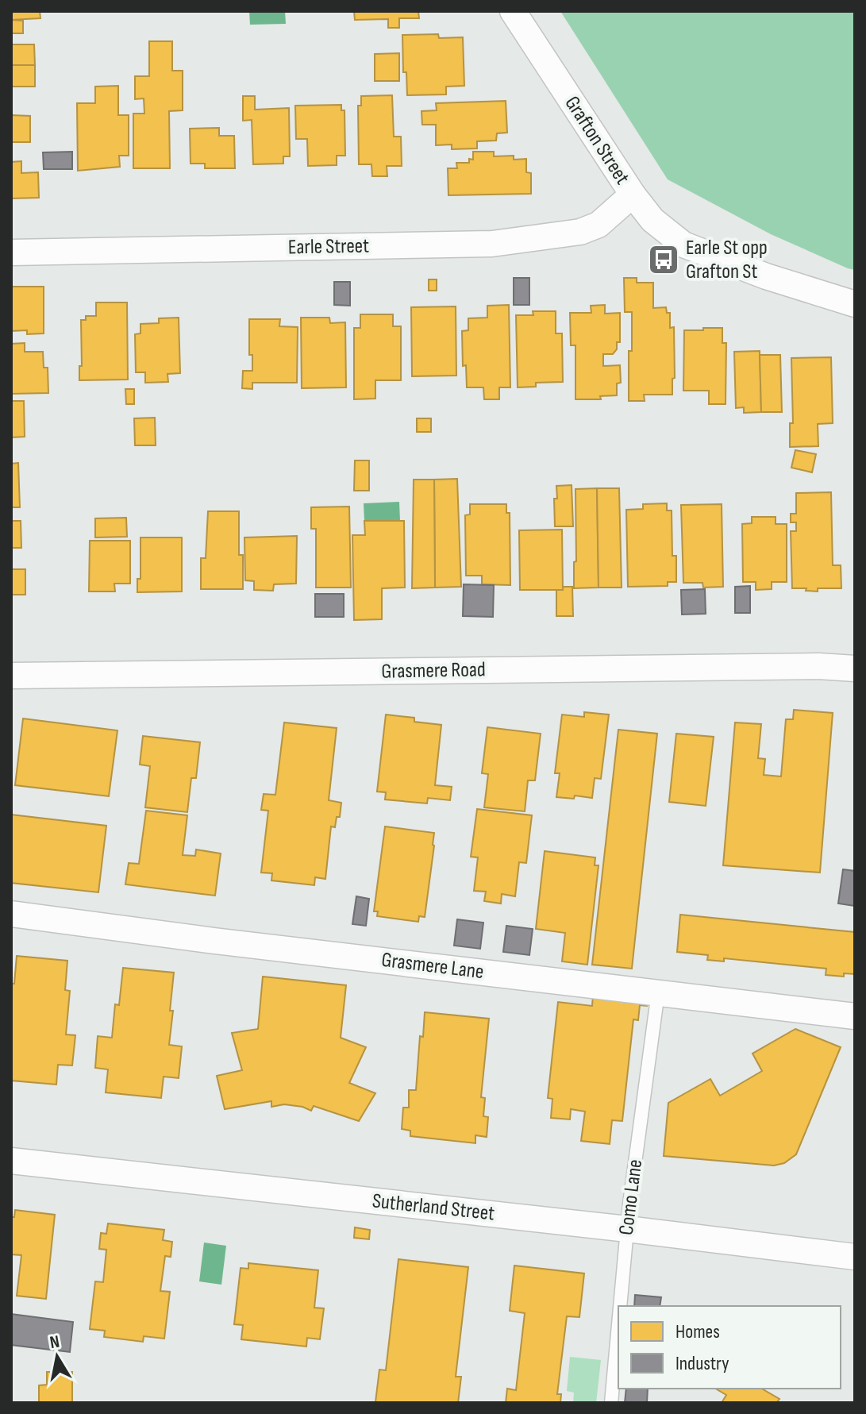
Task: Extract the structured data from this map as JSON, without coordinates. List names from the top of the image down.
{
  "streets": {
    "street": [
      "Grafton Street",
      "Earle Street",
      "Grasmere Road",
      "Grasmere Lane",
      "Sutherland Street"
    ],
    "lane": ["Como Lane"]
  },
  "crossings": [
    ["Grafton Street", "Earle Street"],
    ["Grasmere Lane", "Como Lane"],
    ["Como Lane", "Sutherland Street"]
  ],
  "places": {
    "bus stop": ["Earle St opp Grafton St"]
  },
  "legend": ["Homes", "Industry"],
  "north": "top"
}
